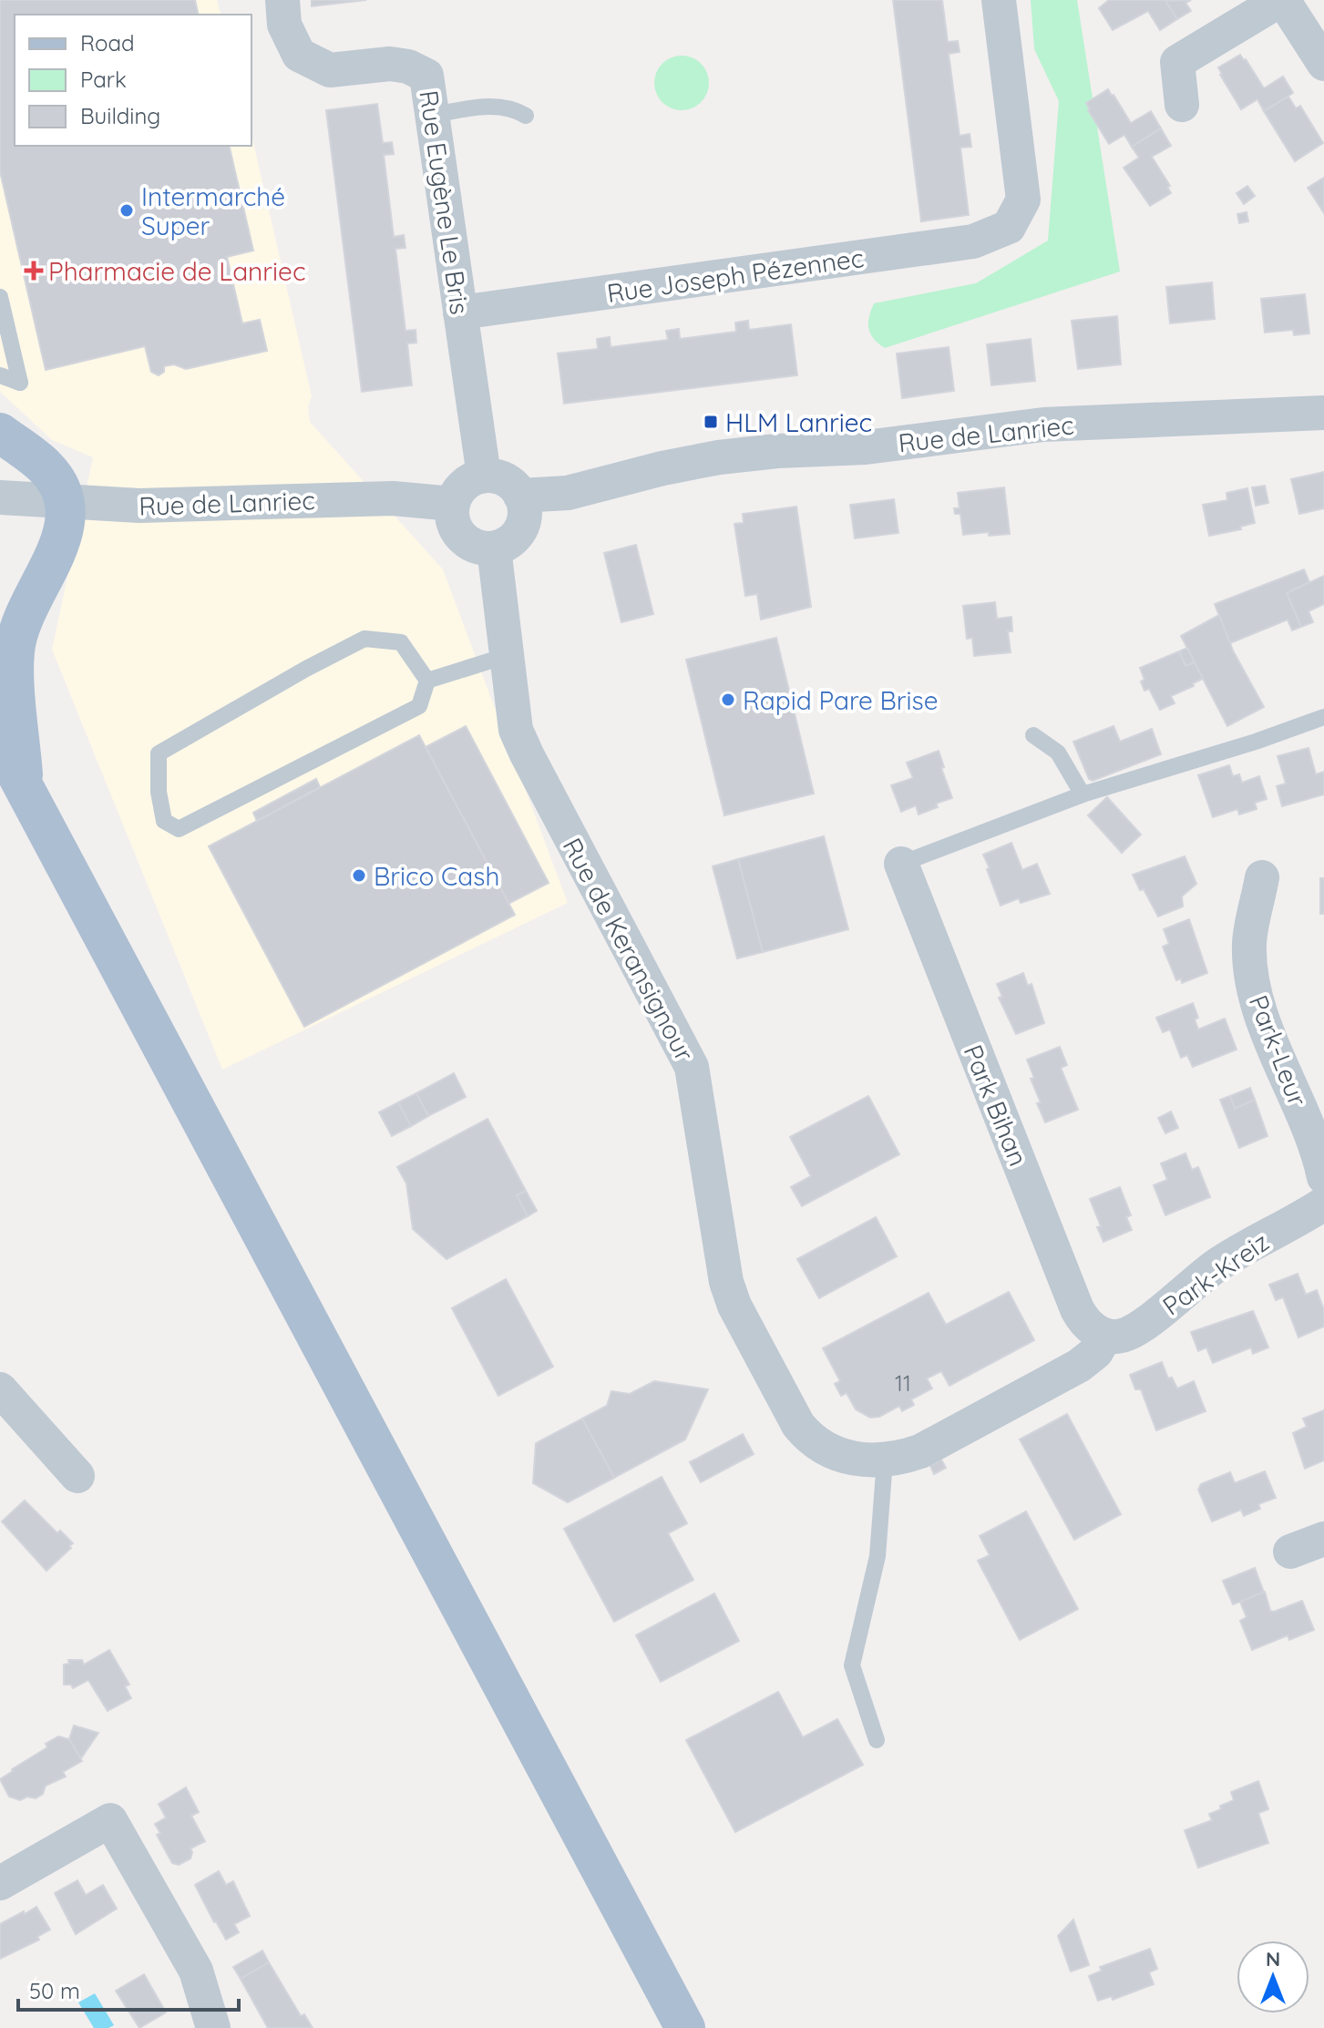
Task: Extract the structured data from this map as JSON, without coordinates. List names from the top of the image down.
{
  "streets": {
    "street": [
      "Rue Eugène Le Bris",
      "Rue Joseph Pézennec",
      "Rue de Lanriec",
      "Rue de Keransignour",
      "Park-Leur",
      "Park Bihan",
      "Park-Kreiz"
    ]
  },
  "crossings": [
    ["Rue Eugène Le Bris", "Rue Joseph Pézennec"],
    ["Rue Eugène Le Bris", "Rue de Lanriec"],
    ["Rue Eugène Le Bris", "Rue de Keransignour"],
    ["Rue de Lanriec", "Rue de Keransignour"],
    ["Rue de Keransignour", "Park Bihan"],
    ["Rue de Keransignour", "Park-Kreiz"],
    ["Park Bihan", "Park-Kreiz"]
  ],
  "places": {
    "other": ["Intermarché Super", "Rapid Pare Brise", "Brico Cash"],
    "health": ["Pharmacie de Lanriec"],
    "transit": ["HLM Lanriec"]
  },
  "house_numbers": ["11"],
  "legend": ["Road", "Park", "Building"],
  "scale_bar": "50 m",
  "north": "top"
}
